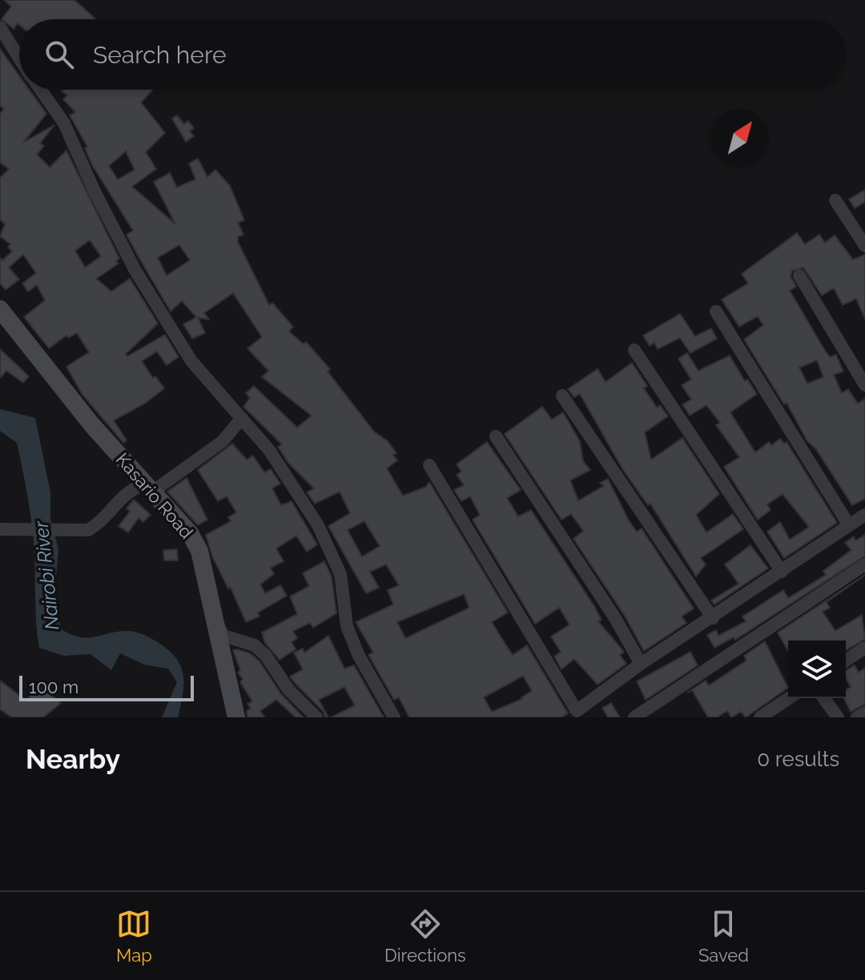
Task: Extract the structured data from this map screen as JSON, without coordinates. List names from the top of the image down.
{
  "streets": {
    "street": ["Kasario Road"]
  },
  "water": ["Nairobi River"],
  "scale_bar": "100 m",
  "north": "top right",
  "page": {
    "search": "Search here",
    "scale": "100 m",
    "heading": ["Nearby", "0 results"],
    "nav": ["Map", "Directions", "Saved"]
  }
}
